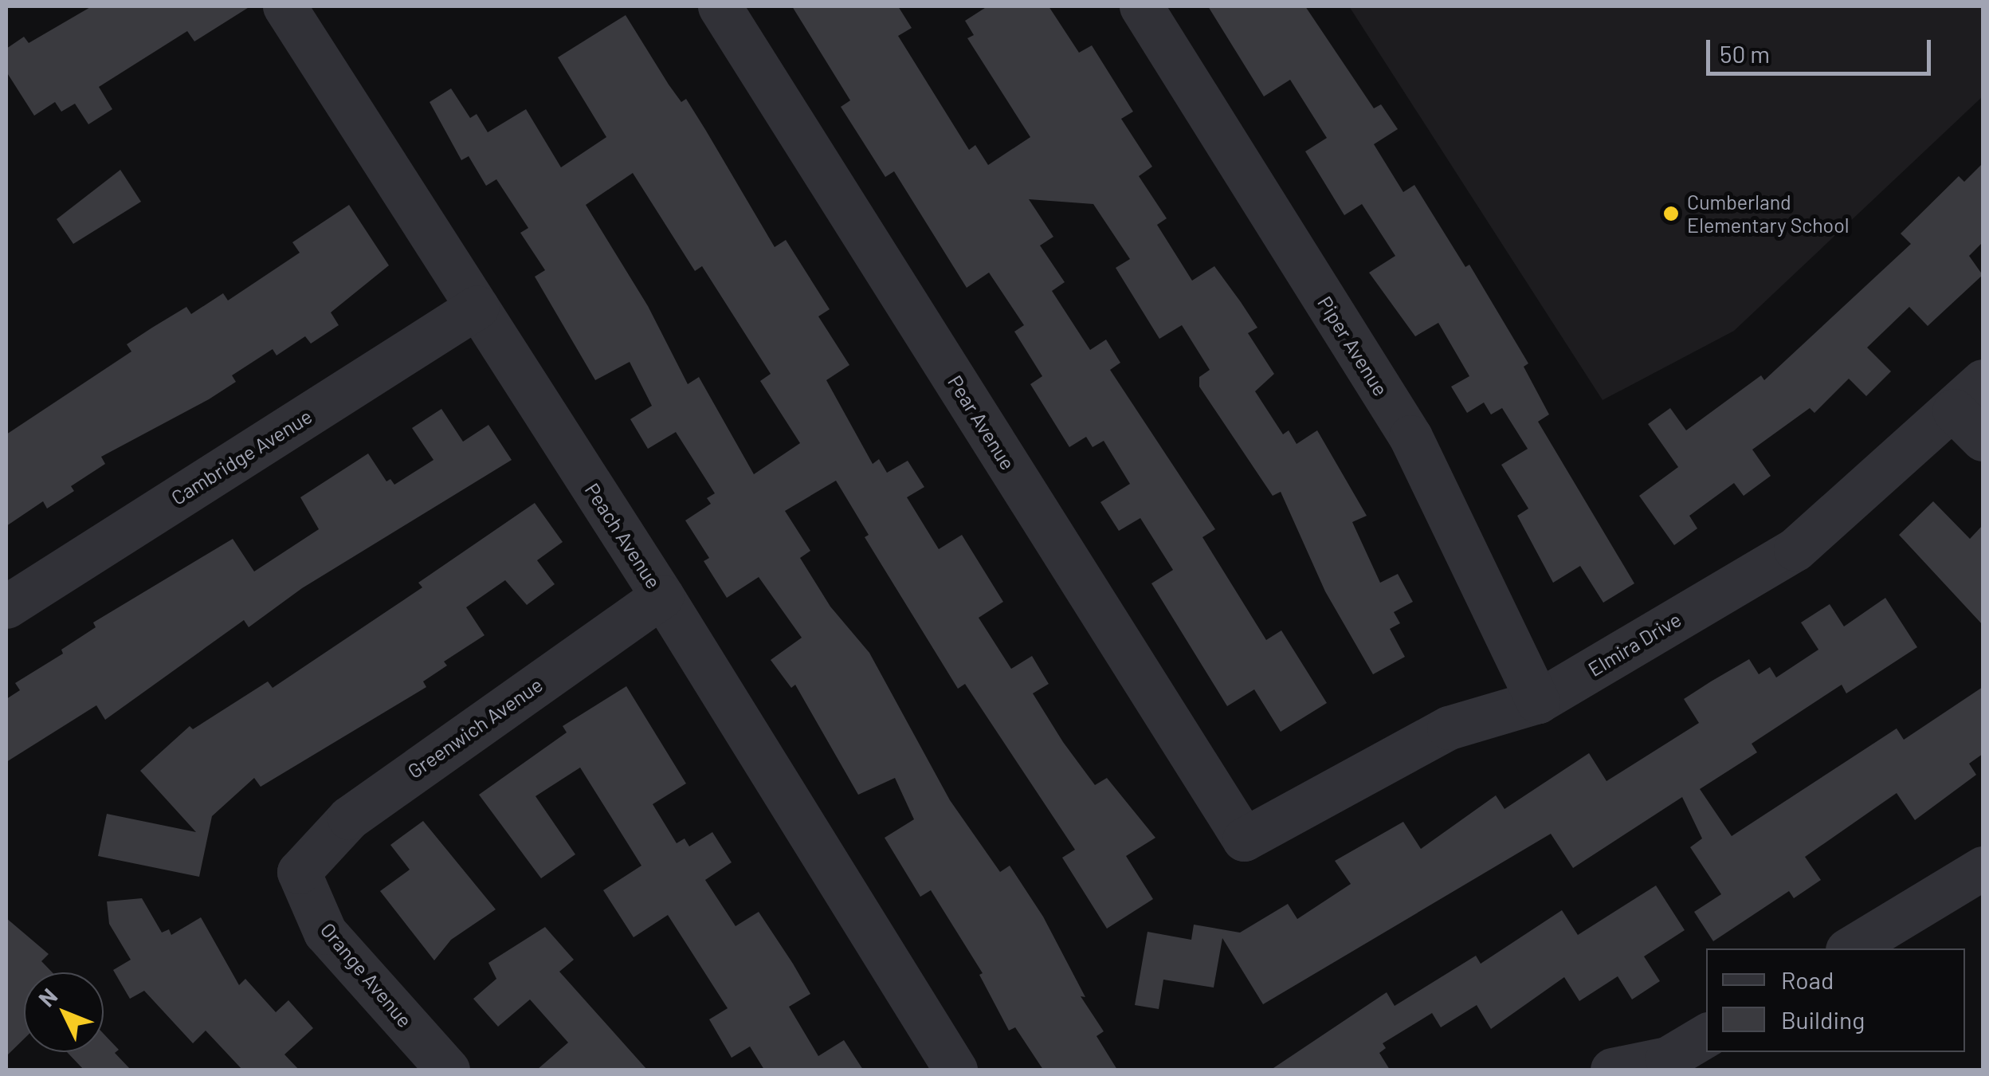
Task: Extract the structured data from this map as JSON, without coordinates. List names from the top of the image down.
{
  "streets": {
    "street": [
      "Piper Avenue",
      "Pear Avenue",
      "Cambridge Avenue",
      "Peach Avenue",
      "Elmira Drive",
      "Greenwich Avenue",
      "Orange Avenue"
    ]
  },
  "crossings": [
    ["Piper Avenue", "Elmira Drive"],
    ["Pear Avenue", "Elmira Drive"],
    ["Cambridge Avenue", "Peach Avenue"],
    ["Peach Avenue", "Greenwich Avenue"],
    ["Greenwich Avenue", "Orange Avenue"]
  ],
  "places": ["Cumberland Elementary School"],
  "legend": ["Road", "Building"],
  "scale_bar": "50 m",
  "north": "top left"
}
